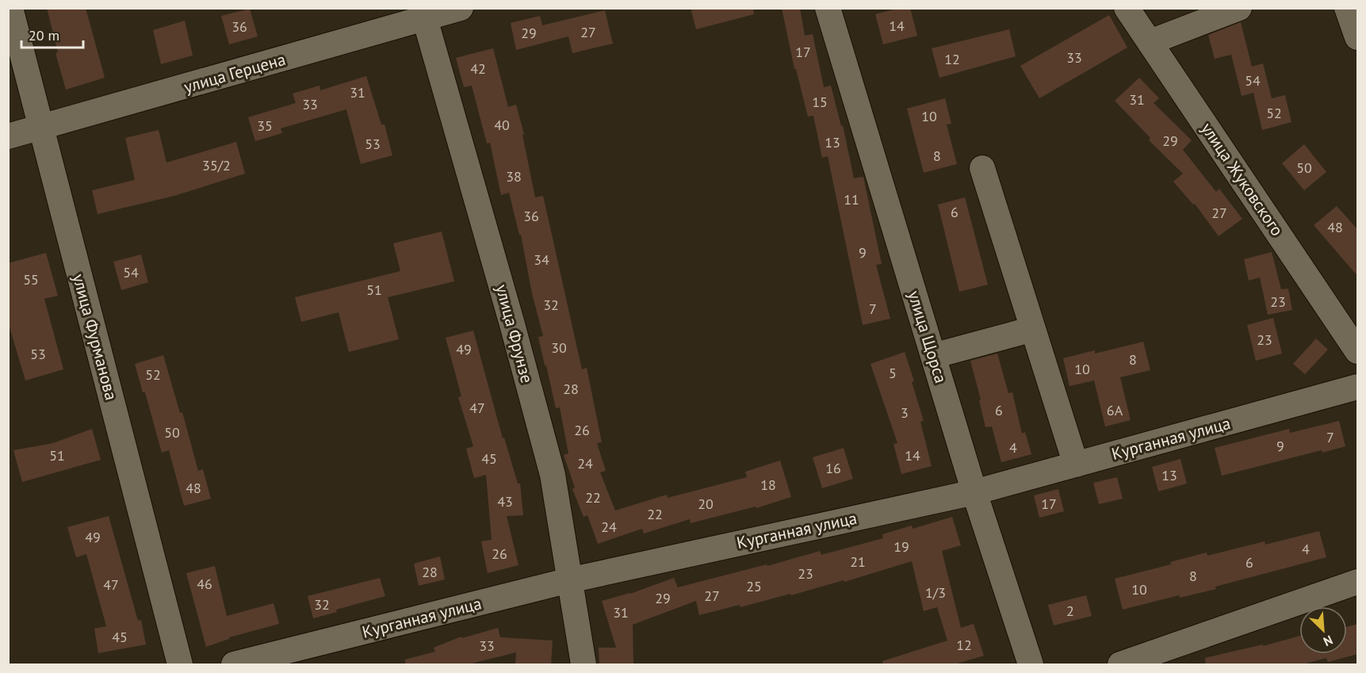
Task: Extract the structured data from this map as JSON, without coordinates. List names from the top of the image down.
{
  "streets": {
    "street": [
      "улица Герцена",
      "улица Жуковского",
      "улица Фрунзе",
      "улица Фурманова",
      "улица Щорса",
      "Курганная улица"
    ]
  },
  "crossings": [
    ["улица Герцена", "улица Фрунзе"],
    ["улица Герцена", "улица Фурманова"],
    ["улица Фрунзе", "Курганная улица"],
    ["улица Щорса", "Курганная улица"]
  ],
  "house_numbers": [
    "14",
    "36",
    "27",
    "29",
    "17",
    "33",
    "12",
    "42",
    "54",
    "31",
    "31",
    "15",
    "33",
    "52",
    "10",
    "40",
    "35",
    "29",
    "13",
    "53",
    "8",
    "35/2",
    "50",
    "38",
    "11",
    "6",
    "27",
    "36",
    "48",
    "9",
    "34",
    "54",
    "55",
    "51",
    "23",
    "32",
    "7",
    "23",
    "30",
    "49",
    "53",
    "8",
    "10",
    "5",
    "52",
    "28",
    "47",
    "6",
    "6А",
    "3",
    "26",
    "50",
    "7",
    "9",
    "4",
    "51",
    "14",
    "45",
    "24",
    "16",
    "13",
    "18",
    "48",
    "22",
    "43",
    "20",
    "17",
    "22",
    "24",
    "49",
    "19",
    "4",
    "26",
    "21",
    "6",
    "28",
    "23",
    "8",
    "46",
    "47",
    "25",
    "10",
    "1/3",
    "27",
    "29",
    "32",
    "2",
    "31",
    "45",
    "12",
    "33"
  ],
  "scale_bar": "20 m",
  "north": "bottom right"
}
